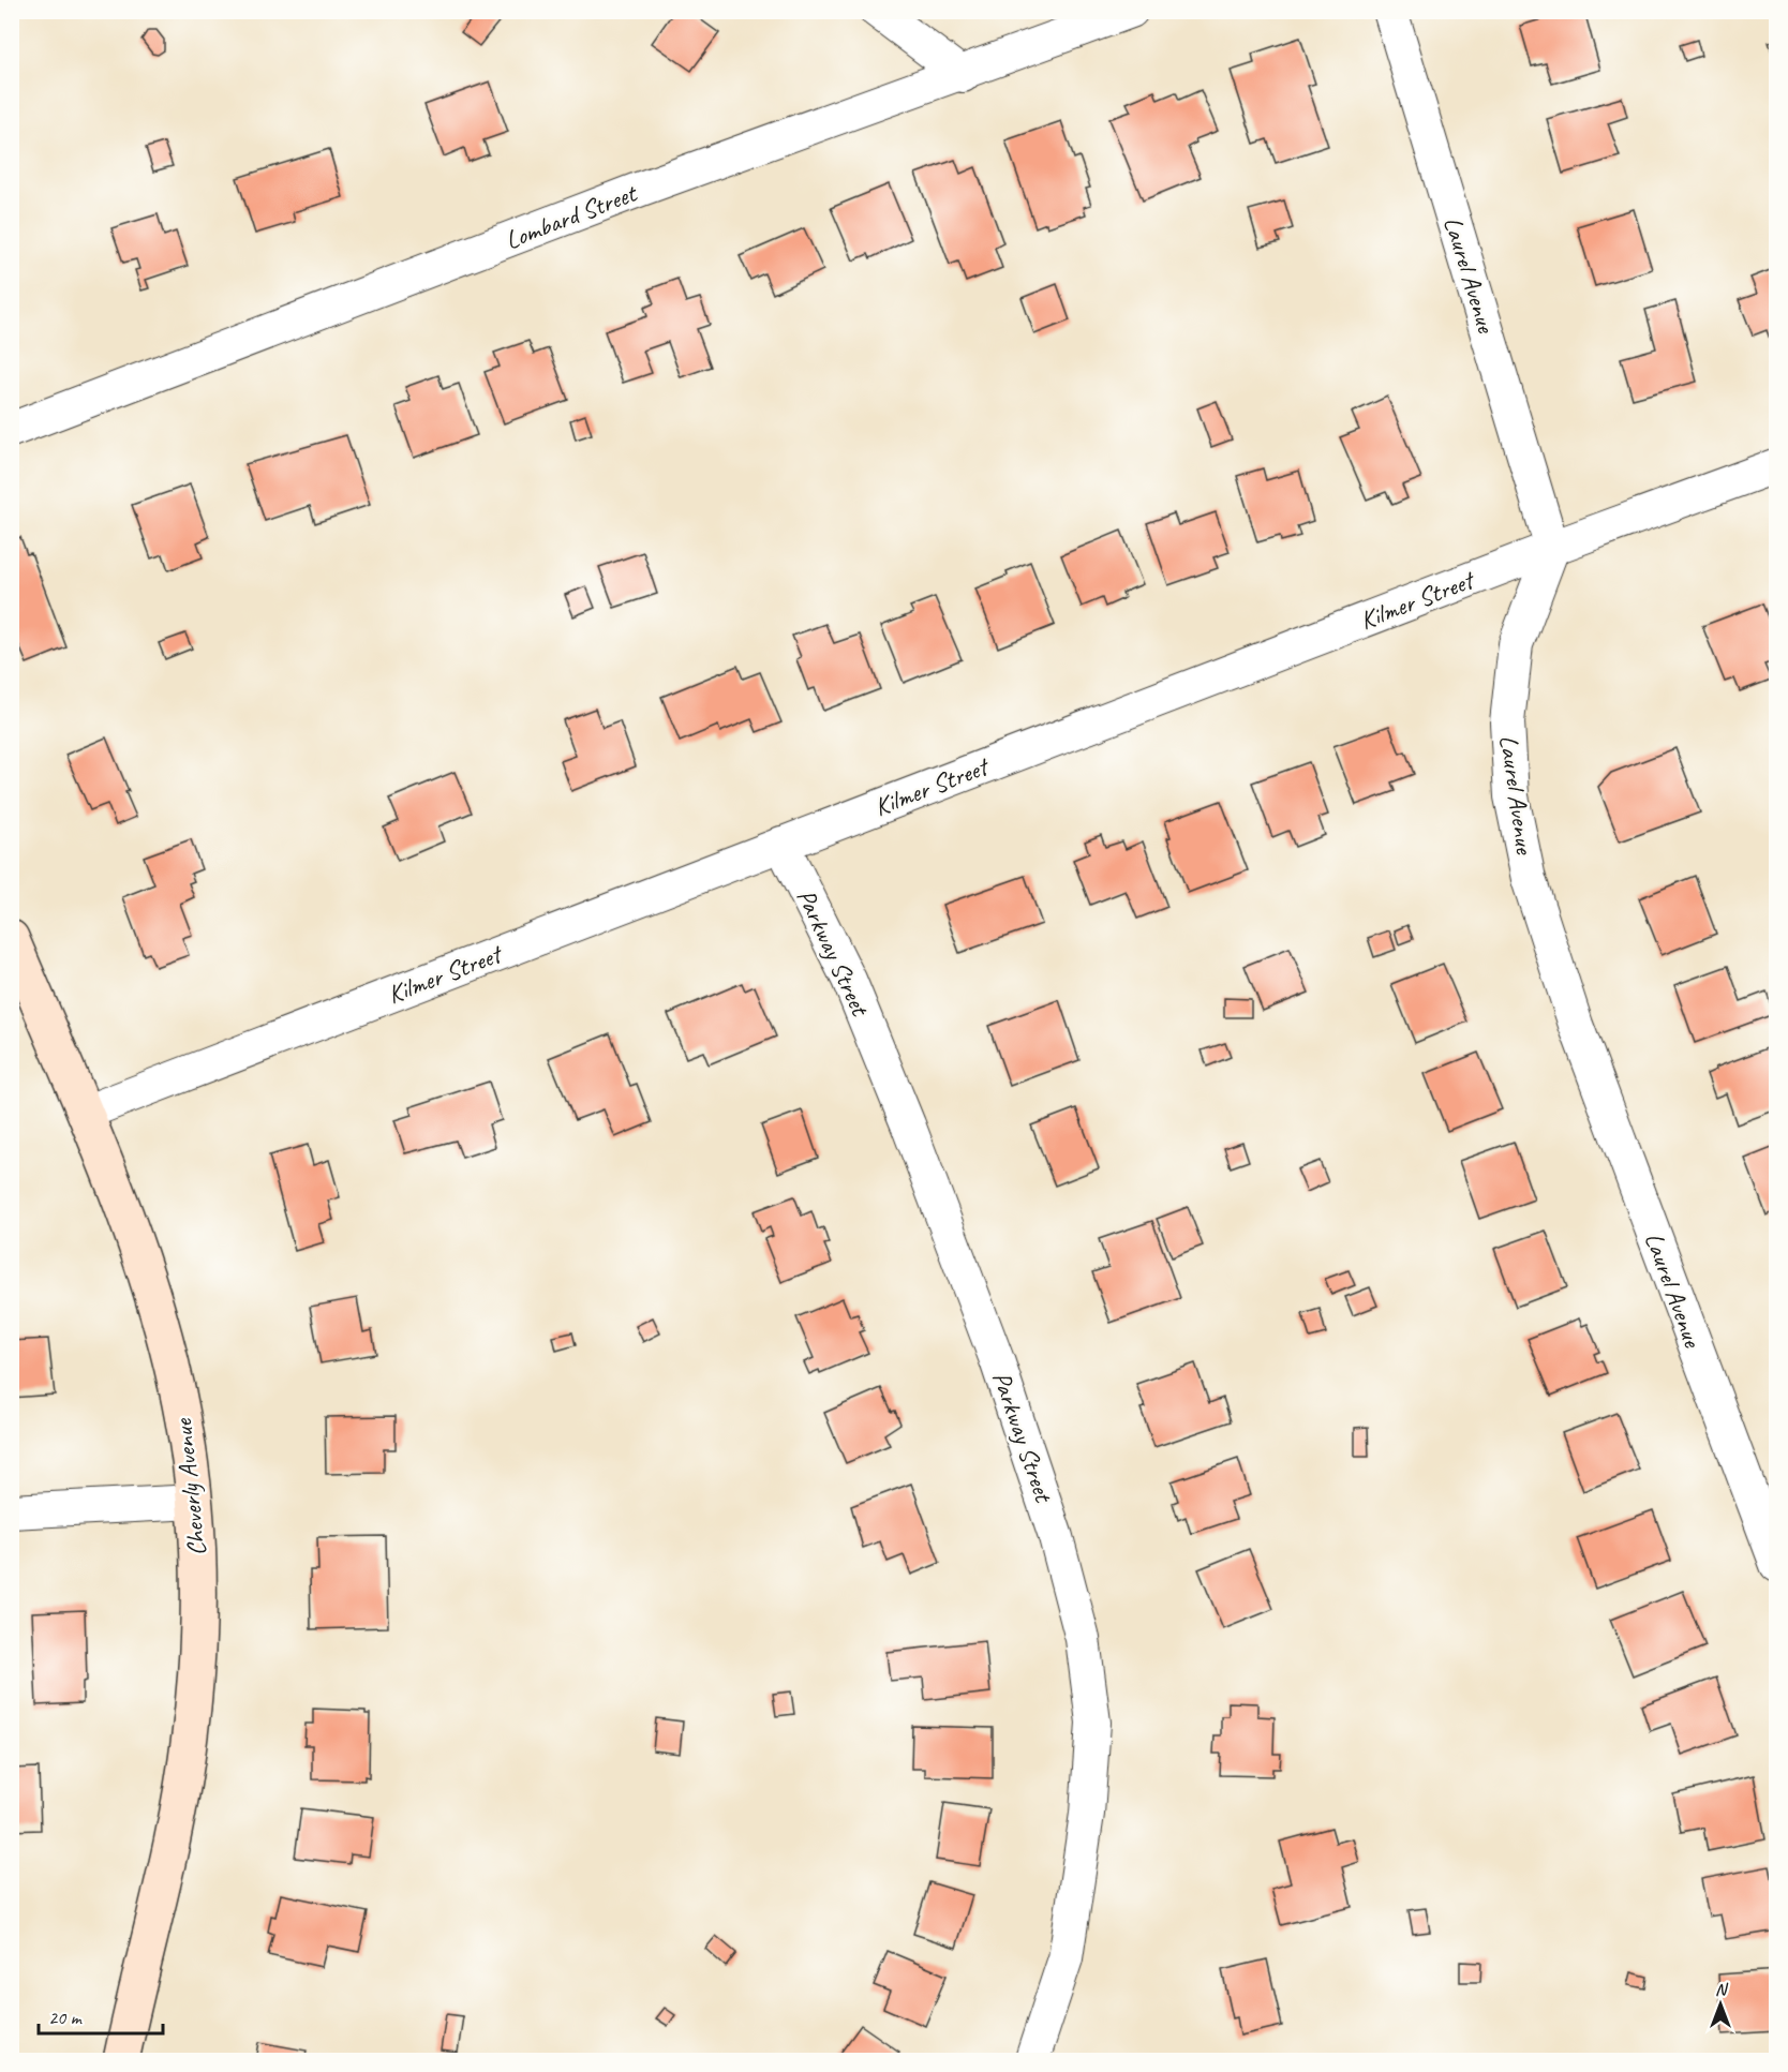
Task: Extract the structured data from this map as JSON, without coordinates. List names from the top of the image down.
{
  "streets": {
    "street": [
      "Lombard Street",
      "Laurel Avenue",
      "Kilmer Street",
      "Parkway Street",
      "Cheverly Avenue"
    ]
  },
  "crossings": [
    ["Laurel Avenue", "Kilmer Street"],
    ["Kilmer Street", "Parkway Street"],
    ["Kilmer Street", "Cheverly Avenue"]
  ],
  "scale_bar": "20 m",
  "north": "top"
}
